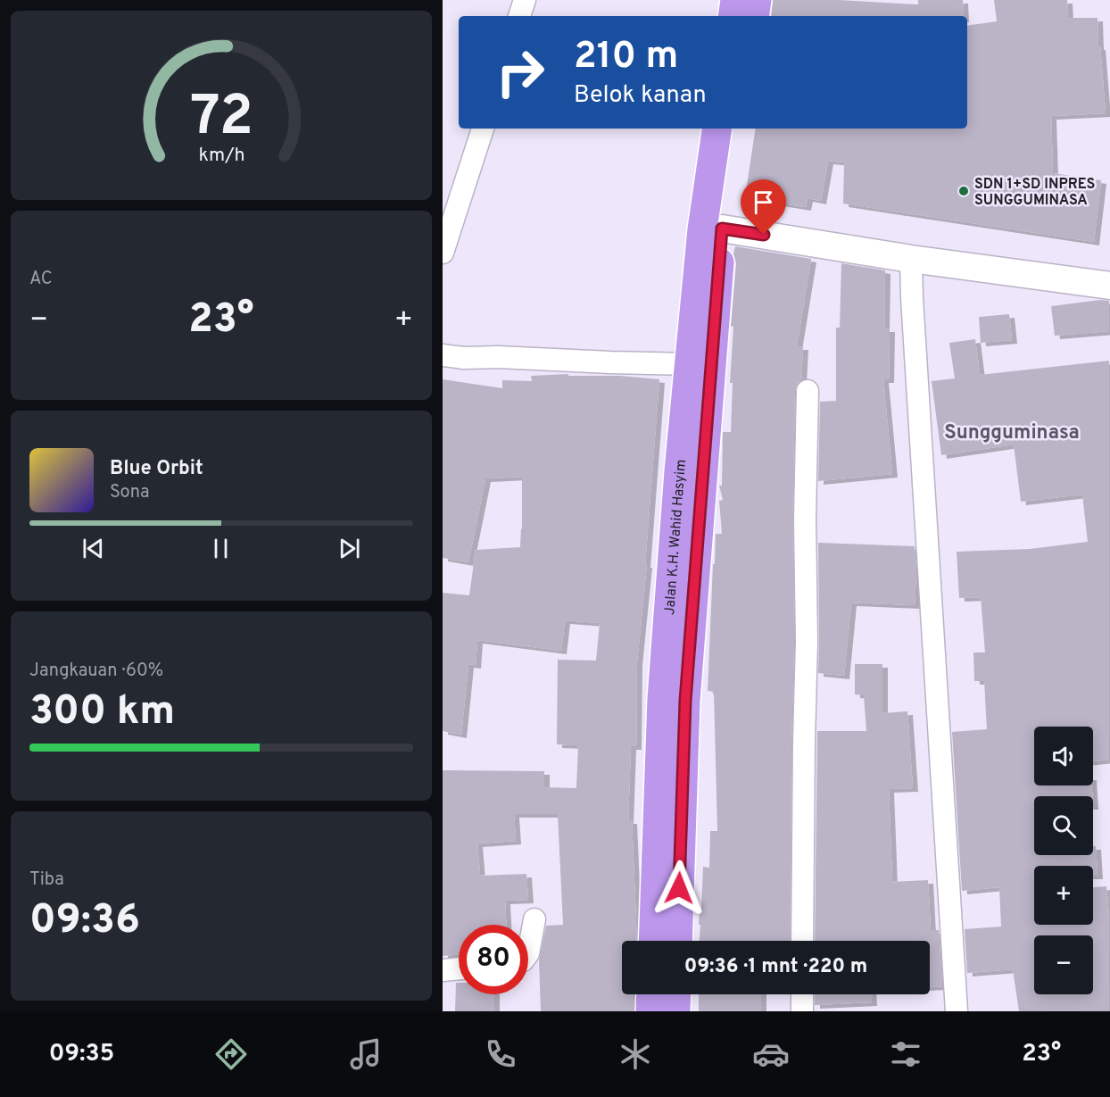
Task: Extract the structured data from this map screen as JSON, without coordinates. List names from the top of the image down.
{
  "streets": {
    "highway": ["Jalan K.H. Wahid Hasyim"]
  },
  "districts": ["Sungguminasa"],
  "places": ["SDN 1+SD INPRES SUNGGUMINASA"],
  "page": {
    "turn": ["210 m", "Belok kanan"],
    "tile": [
      "AC",
      ["Jangkauan · 60%", "300 km"],
      ["Tiba", "09:36"]
    ],
    "heat": ["−", "23°", "+"],
    "song": ["Blue Orbit", "Sona"],
    "map_buttons": ["+", "−"],
    "limit": "80",
    "trip": "09:36 · 1 mnt · 220 m",
    "tabs": ["09:35", "23°"],
    "gauge": ["72", "km/h"]
  }
}
